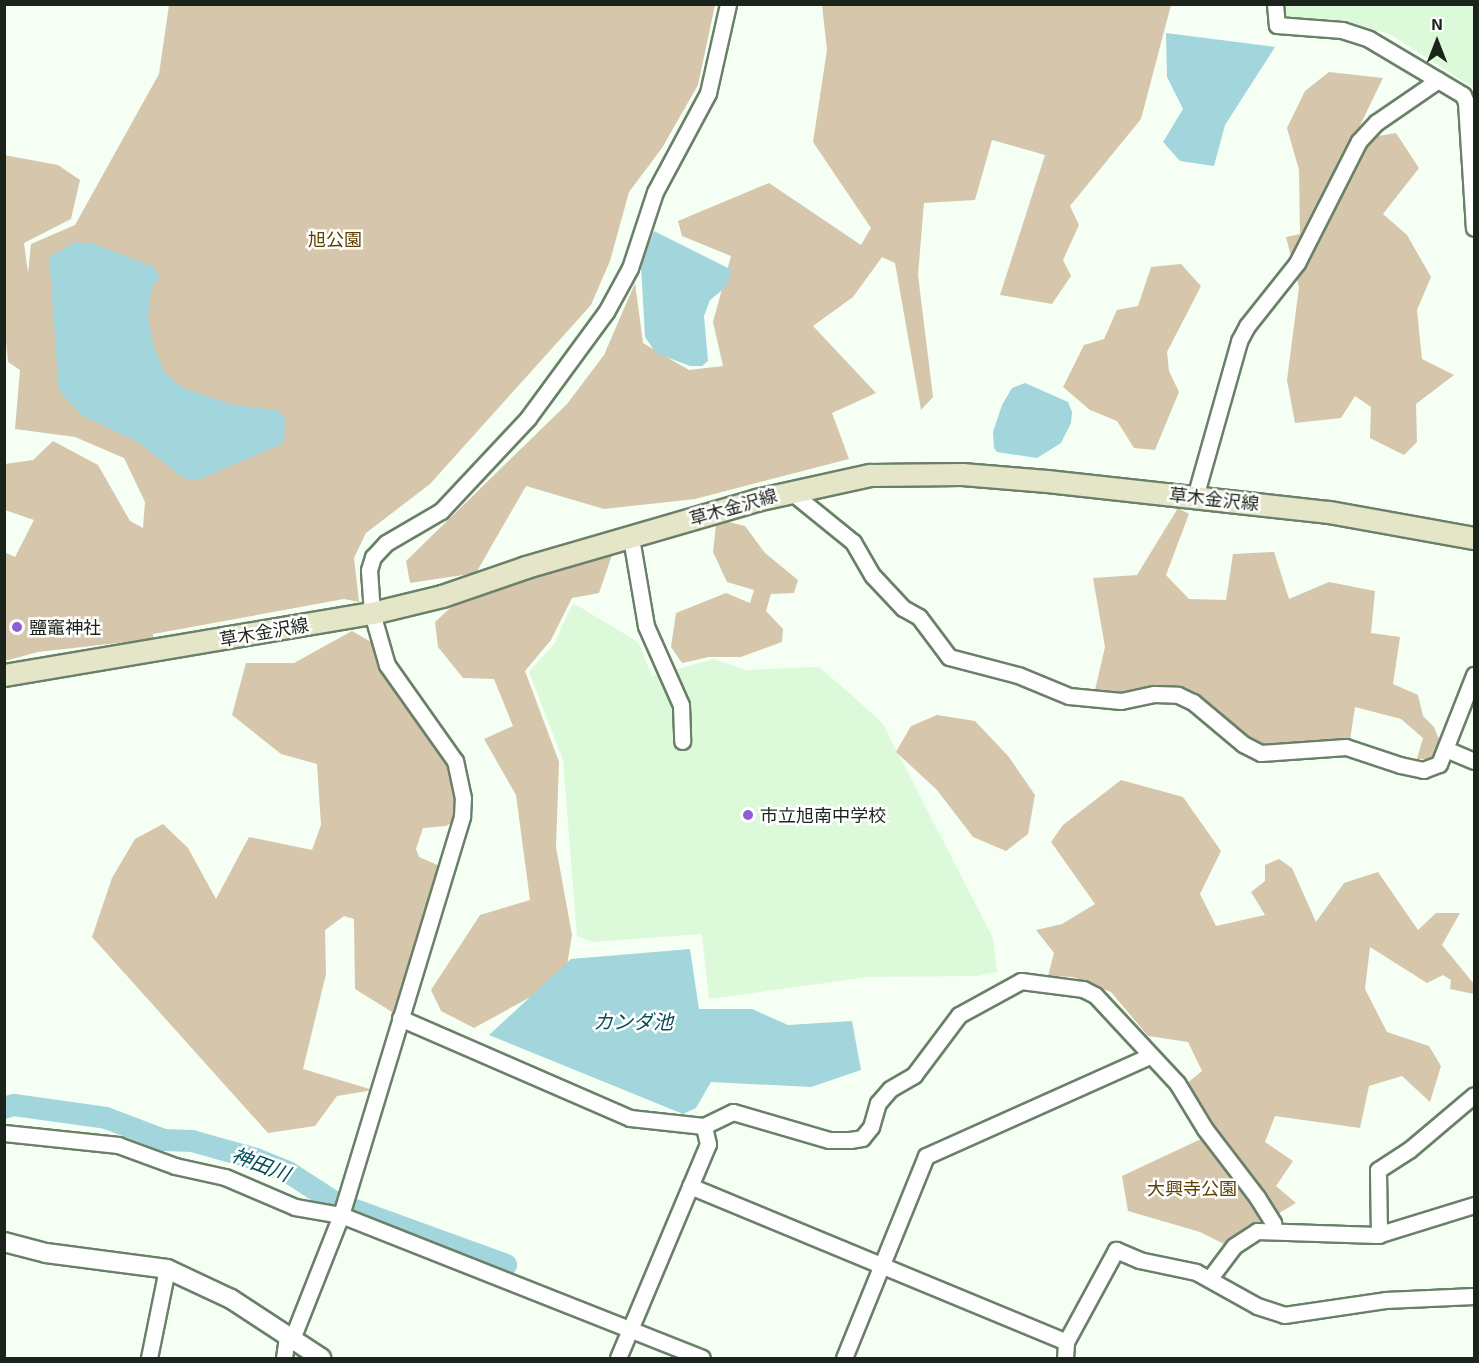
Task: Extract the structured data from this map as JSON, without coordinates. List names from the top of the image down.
{
  "streets": {
    "main road": ["草木金沢線"]
  },
  "water": ["カンダ池", "神田川"],
  "parks": ["旭公園", "大興寺公園"],
  "places": ["鹽竈神社", "市立旭南中学校"],
  "north": "top"
}
